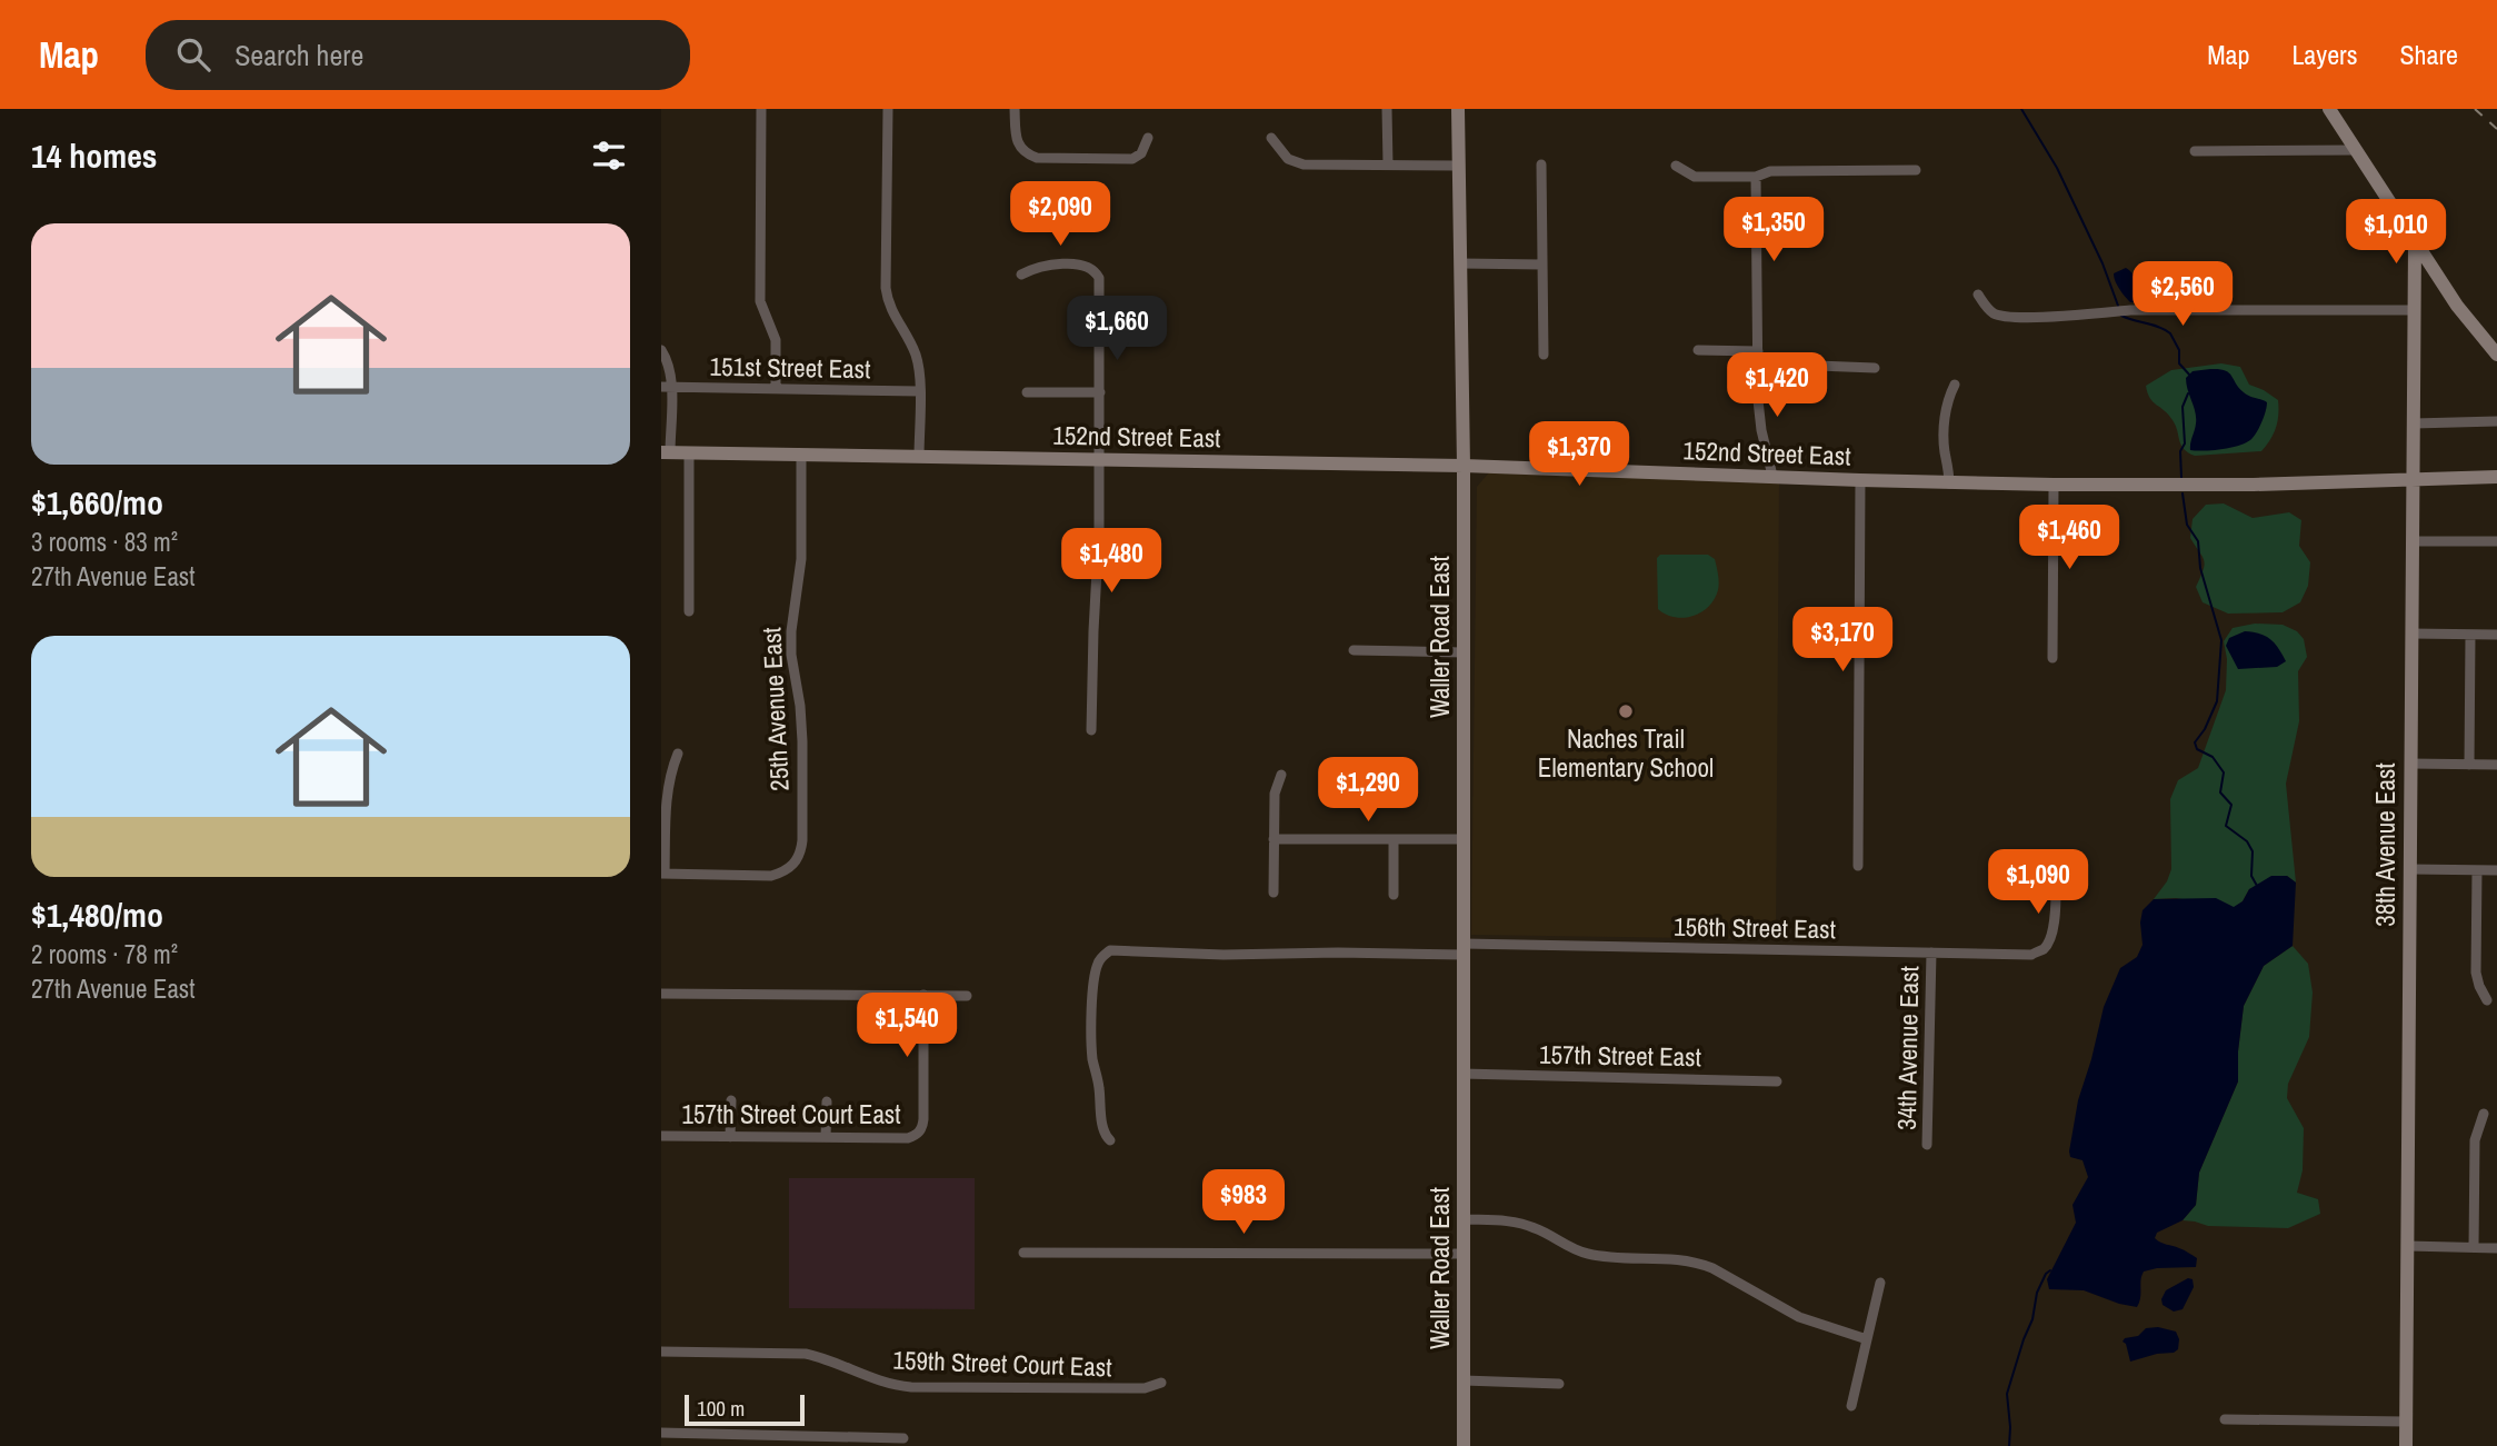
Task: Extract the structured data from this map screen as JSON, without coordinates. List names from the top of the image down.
{
  "streets": {
    "street": [
      "151st Street East",
      "152nd Street East",
      "Waller Road East",
      "25th Avenue East",
      "38th Avenue East",
      "156th Street East",
      "34th Avenue East",
      "157th Street East",
      "157th Street Court East",
      "159th Street Court East"
    ]
  },
  "crossings": [
    ["152nd Street East", "Waller Road East"],
    ["152nd Street East", "25th Avenue East"],
    ["152nd Street East", "38th Avenue East"],
    ["Waller Road East", "156th Street East"],
    ["Waller Road East", "157th Street East"],
    ["156th Street East", "34th Avenue East"]
  ],
  "places": ["Naches Trail Elementary School"],
  "scale_bar": "100 m",
  "page": {
    "header": "Map",
    "search": "Search here",
    "nav": ["Map", "Layers", "Share"],
    "heading": "14 homes",
    "price": [
      "$2,090",
      "$1,350",
      "$1,010",
      "$2,560",
      "$1,660",
      "$1,420",
      "$1,370",
      "$1,460",
      "$1,480",
      "$3,170",
      "$1,290",
      "$1,090",
      "$1,540",
      "$983"
    ],
    "list": [
      {
        "name": "$1,660/mo",
        "note": "3 rooms · 83 m² · 27th Avenue East"
      },
      {
        "name": "$1,480/mo",
        "note": "2 rooms · 78 m² · 27th Avenue East"
      }
    ],
    "scale": "100 m"
  }
}
